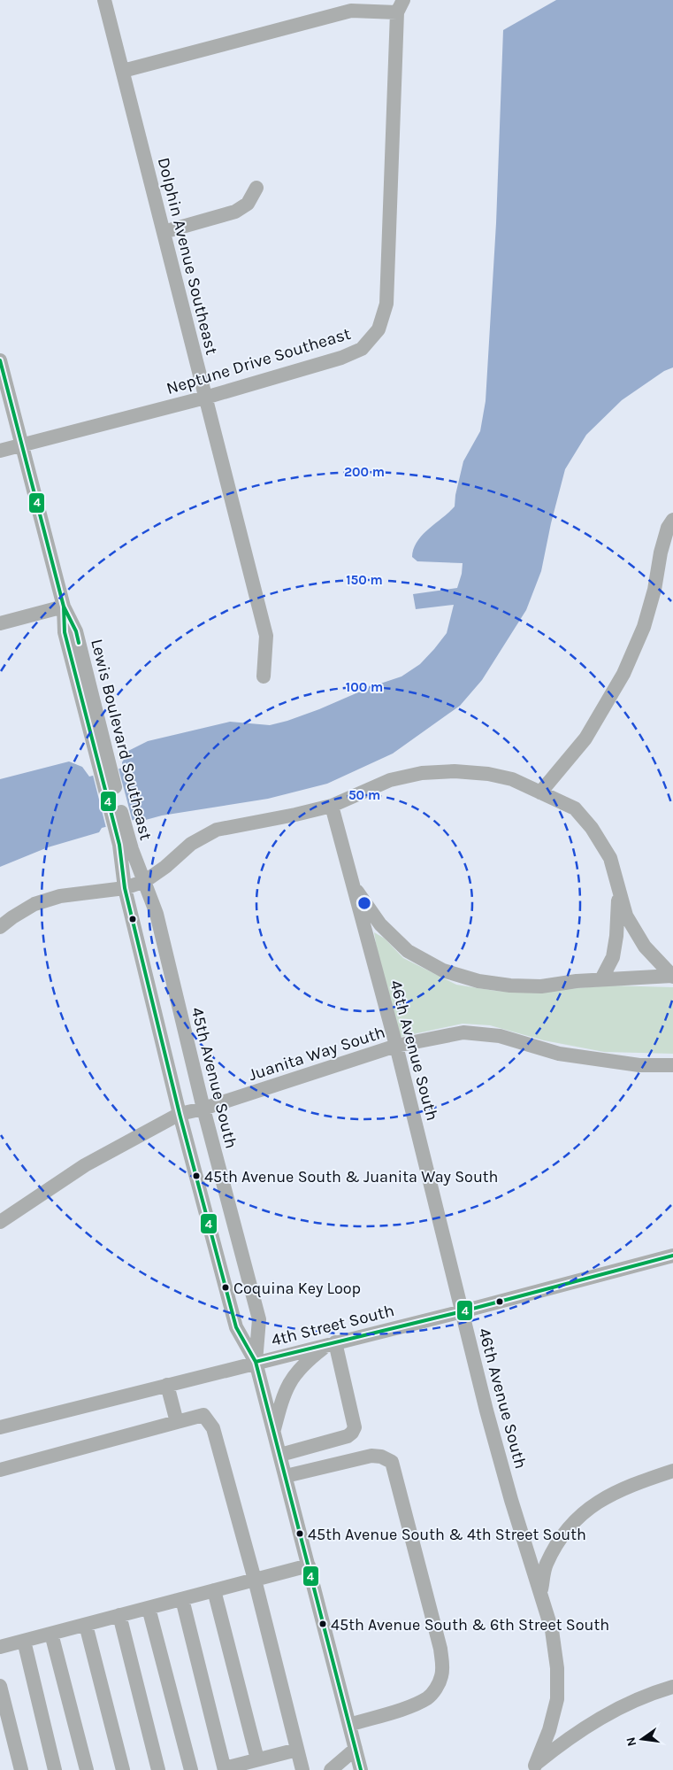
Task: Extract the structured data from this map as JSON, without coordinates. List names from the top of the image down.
{
  "streets": {
    "street": [
      "Dolphin Avenue Southeast",
      "Neptune Drive Southeast",
      "Lewis Boulevard Southeast",
      "46th Avenue South",
      "Juanita Way South",
      "45th Avenue South",
      "4th Street South"
    ]
  },
  "crossings": [
    ["Dolphin Avenue Southeast", "Neptune Drive Southeast"],
    ["Neptune Drive Southeast", "Lewis Boulevard Southeast"],
    ["Lewis Boulevard Southeast", "45th Avenue South"],
    ["46th Avenue South", "Juanita Way South"],
    ["46th Avenue South", "4th Street South"],
    ["Juanita Way South", "45th Avenue South"],
    ["45th Avenue South", "4th Street South"]
  ],
  "places": [
    "45th Avenue South & Juanita Way South",
    "Coquina Key Loop",
    "45th Avenue South & 4th Street South",
    "45th Avenue South & 6th Street South"
  ],
  "lines": ["transit line 4"],
  "north": "left",
  "rings": [
    "200 m",
    "150 m",
    "100 m",
    "50 m"
  ]
}
